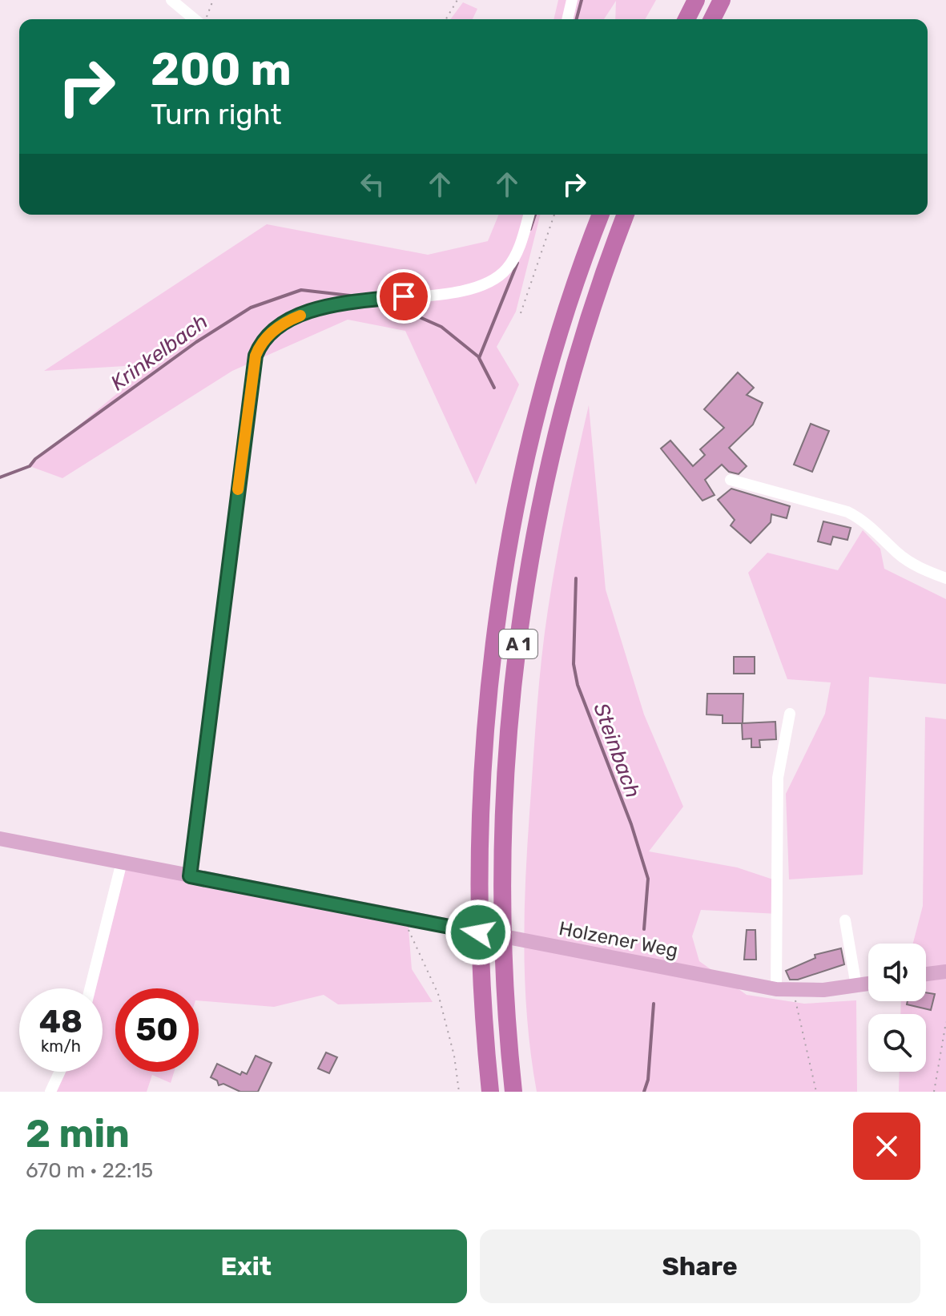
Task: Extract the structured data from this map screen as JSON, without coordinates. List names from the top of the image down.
{
  "streets": {
    "highway": ["A 1"],
    "main road": ["Holzener Weg"]
  },
  "water": ["Krinkelbach", "Steinbach"],
  "page": {
    "turn": ["200 m", "Turn right"],
    "speed": "48 km/h",
    "limit": "50",
    "heading": ["2 min", "670 m · 22:15"],
    "buttons": ["Exit", "Share"]
  }
}
